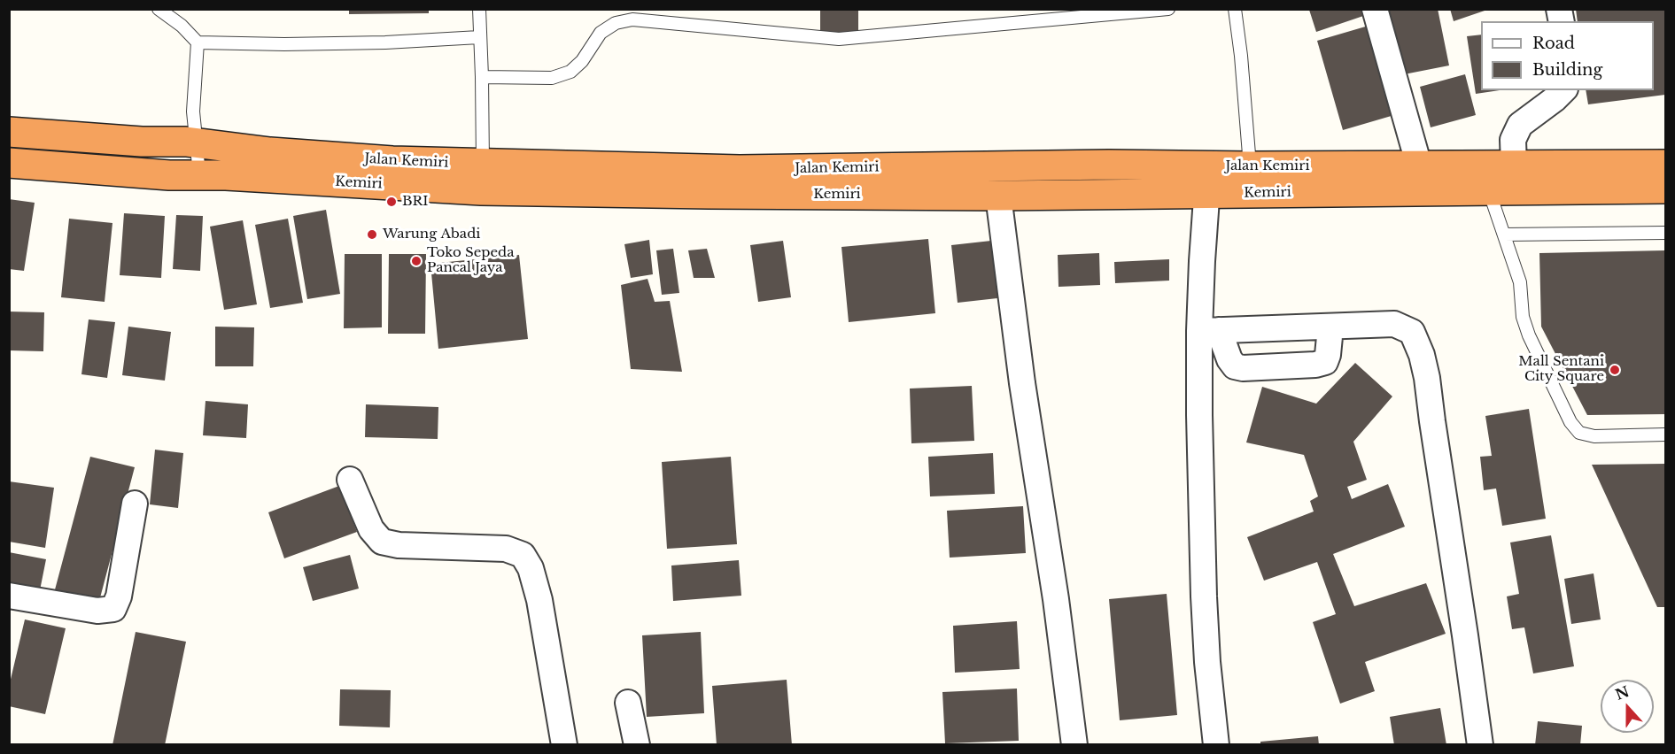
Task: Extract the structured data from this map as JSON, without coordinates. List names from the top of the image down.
{
  "streets": {
    "highway": ["Jalan Kemiri", "Kemiri"]
  },
  "crossings": [
    ["Jalan Kemiri", "Kemiri"]
  ],
  "places": [
    "BRI",
    "Warung Abadi",
    "Toko Sepeda Pancal Jaya",
    "Mall Sentani City Square"
  ],
  "legend": ["Road", "Building"],
  "north": "top"
}
